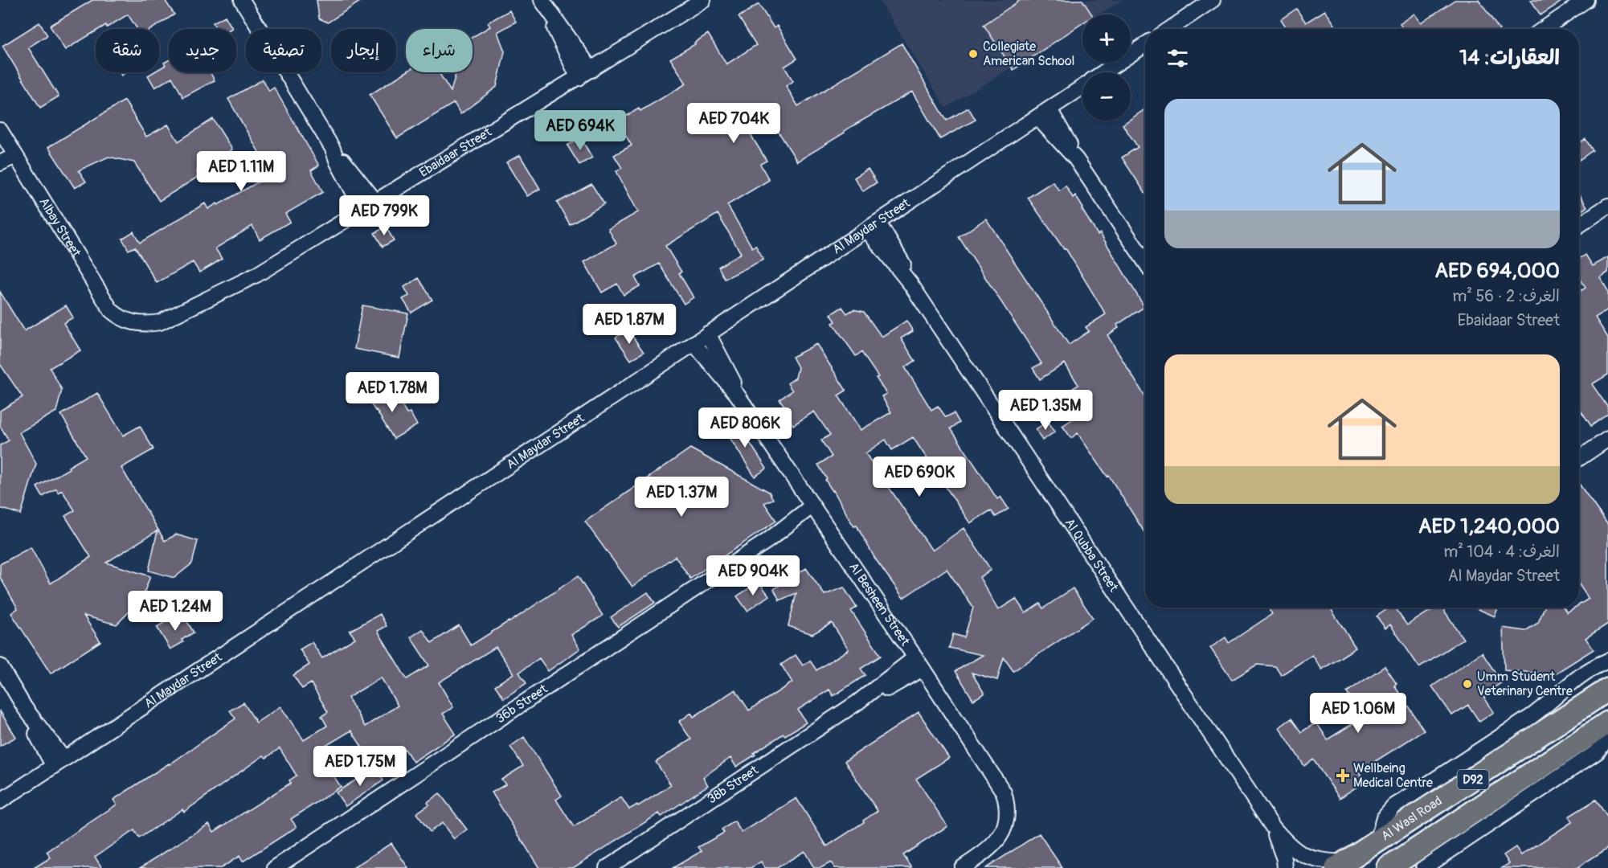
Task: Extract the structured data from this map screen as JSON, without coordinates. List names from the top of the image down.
{
  "streets": {
    "main road": ["D92", "Al Wasl Road"],
    "street": [
      "Ebaidaar Street",
      "Al Maydar Street",
      "Albay Street",
      "Al Qubba Street",
      "Al Besheen Street",
      "36b Street",
      "38b Street"
    ]
  },
  "crossings": [
    ["Ebaidaar Street", "Albay Street"],
    ["Al Maydar Street", "Al Qubba Street"],
    ["Al Maydar Street", "Al Besheen Street"],
    ["Al Qubba Street", "Al Wasl Road"],
    ["Al Besheen Street", "36b Street"],
    ["Al Besheen Street", "38b Street"]
  ],
  "places": {
    "other": ["Collegiate American School", "Umm Student Veterinary Centre"],
    "health": ["Wellbeing Medical Centre"]
  },
  "page": {
    "map_buttons": ["+", "−"],
    "chip": [
      "شراء",
      "إيجار",
      "تصفية",
      "جديد",
      "شقة"
    ],
    "heading": "العقارات: 14",
    "list": [
      {
        "name": "AED 694,000",
        "note": "الغرف: 2 · 56 m² · Ebaidaar Street"
      },
      {
        "name": "AED 1,240,000",
        "note": "الغرف: 4 · 104 m² · Al Maydar Street"
      }
    ],
    "price": [
      "AED 704K",
      "AED 694K",
      "AED 1.11M",
      "AED 799K",
      "AED 1.87M",
      "AED 1.78M",
      "AED 1.35M",
      "AED 806K",
      "AED 690K",
      "AED 1.37M",
      "AED 904K",
      "AED 1.24M",
      "AED 1.06M",
      "AED 1.75M"
    ]
  }
}
